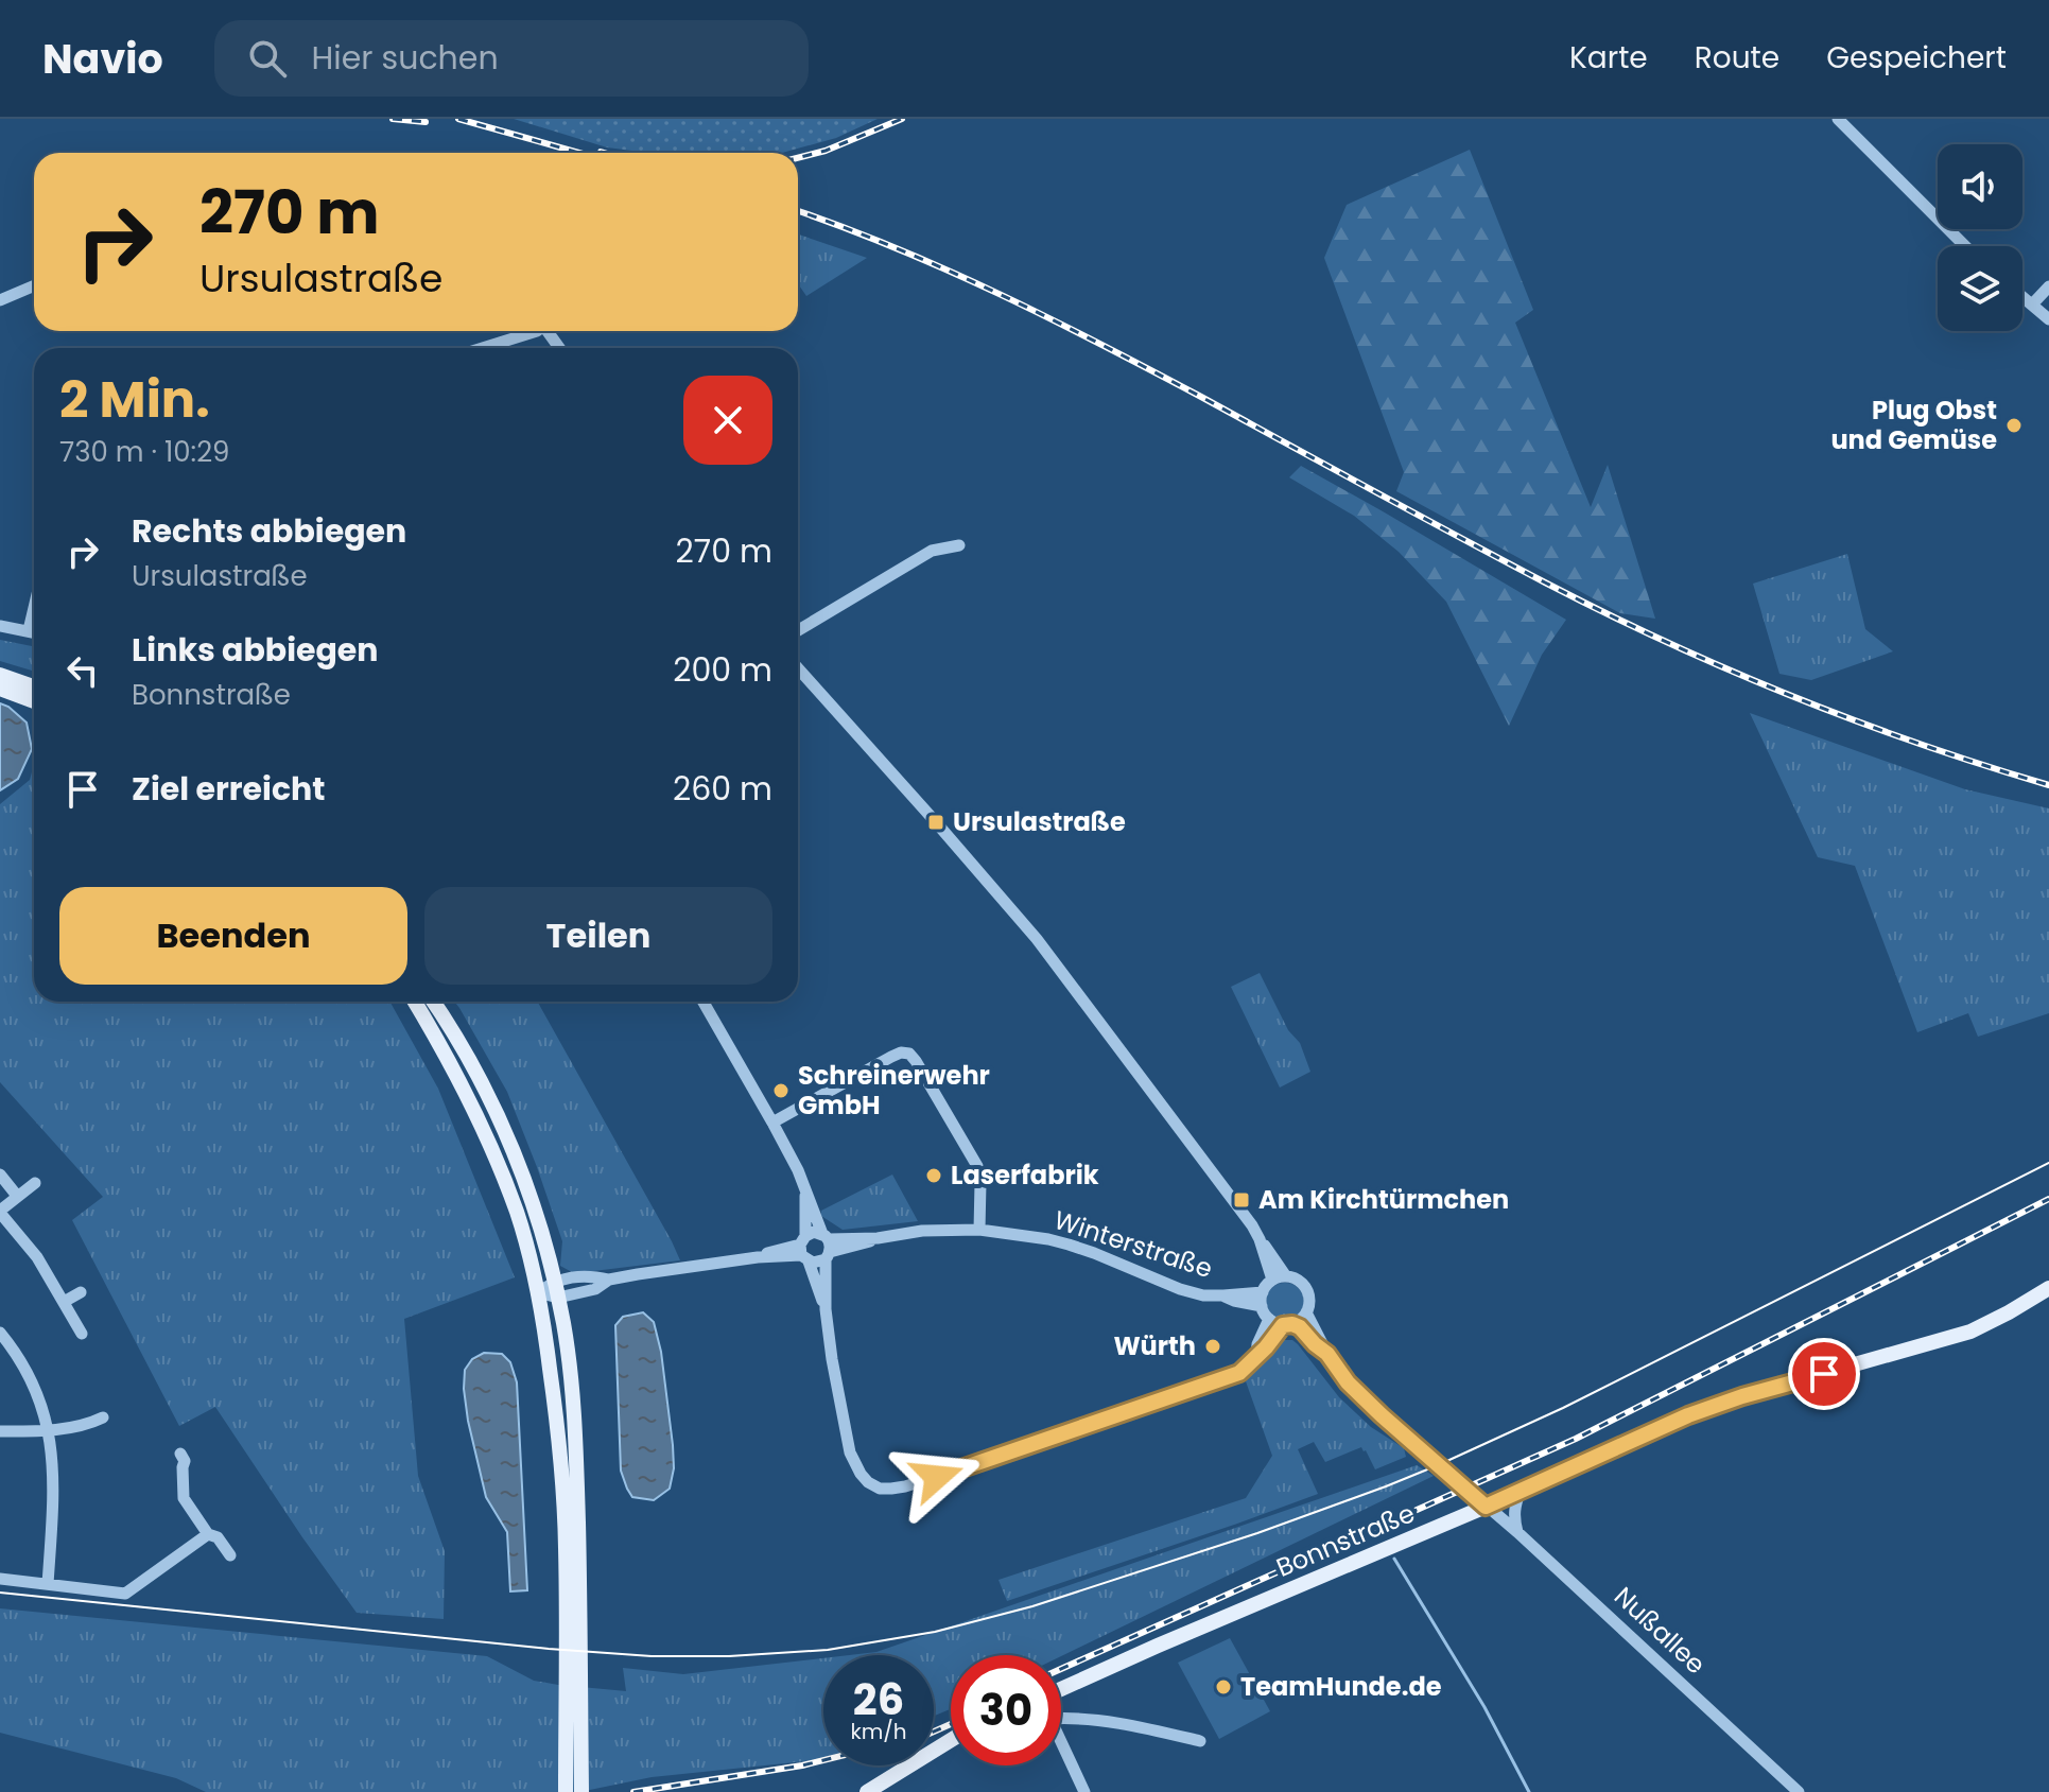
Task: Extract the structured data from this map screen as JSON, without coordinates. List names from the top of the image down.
{
  "streets": {
    "main road": ["Bonnstraße"],
    "street": ["Winterstraße", "Nußallee"]
  },
  "crossings": [
    ["Bonnstraße", "Nußallee"]
  ],
  "places": {
    "other": [
      "Plug Obst und Gemüse",
      "Schreinerwehr GmbH",
      "Laserfabrik",
      "Würth",
      "TeamHunde.de"
    ],
    "transit": ["Ursulastraße", "Am Kirchtürmchen"]
  },
  "page": {
    "header": "Navio",
    "search": "Hier suchen",
    "nav": ["Karte", "Route", "Gespeichert"],
    "turn": ["270 m", "Ursulastraße"],
    "heading": ["2 Min.", "730 m · 10:29"],
    "list": [
      {
        "name": "Rechts abbiegen",
        "note": "Ursulastraße",
        "value": "270 m"
      },
      {
        "name": "Links abbiegen",
        "note": "Bonnstraße",
        "value": "200 m"
      },
      {
        "name": "Ziel erreicht",
        "value": "260 m"
      }
    ],
    "buttons": ["Beenden", "Teilen"],
    "speed": "26 km/h",
    "limit": "30"
  }
}
